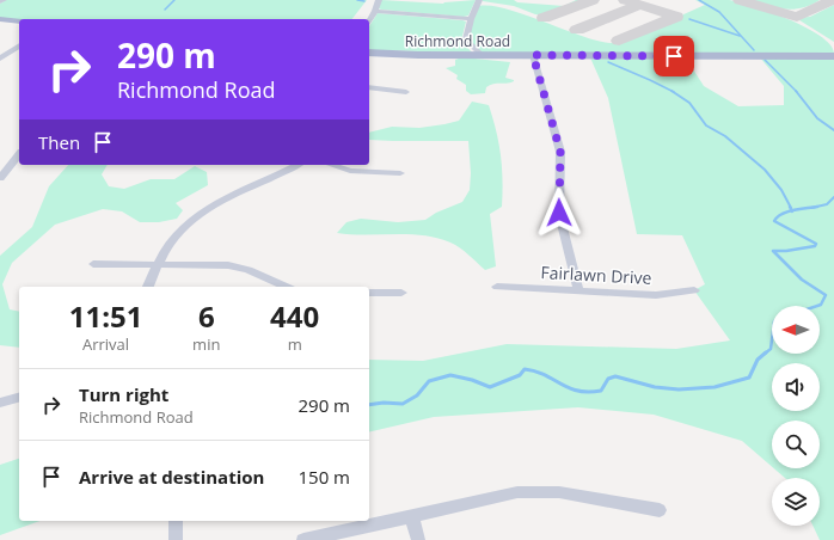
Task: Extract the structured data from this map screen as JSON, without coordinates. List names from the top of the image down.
{
  "streets": {
    "main road": ["Richmond Road"],
    "street": ["Fairlawn Drive"]
  },
  "north": "left",
  "page": {
    "turn": ["290 m", "Richmond Road"],
    "then": "Then",
    "eta": [
      "11:51",
      "Arrival",
      "6",
      "min",
      "440",
      "m"
    ],
    "list": [
      {
        "name": "Turn right",
        "note": "Richmond Road",
        "value": "290 m"
      },
      {
        "name": "Arrive at destination",
        "value": "150 m"
      }
    ]
  }
}
